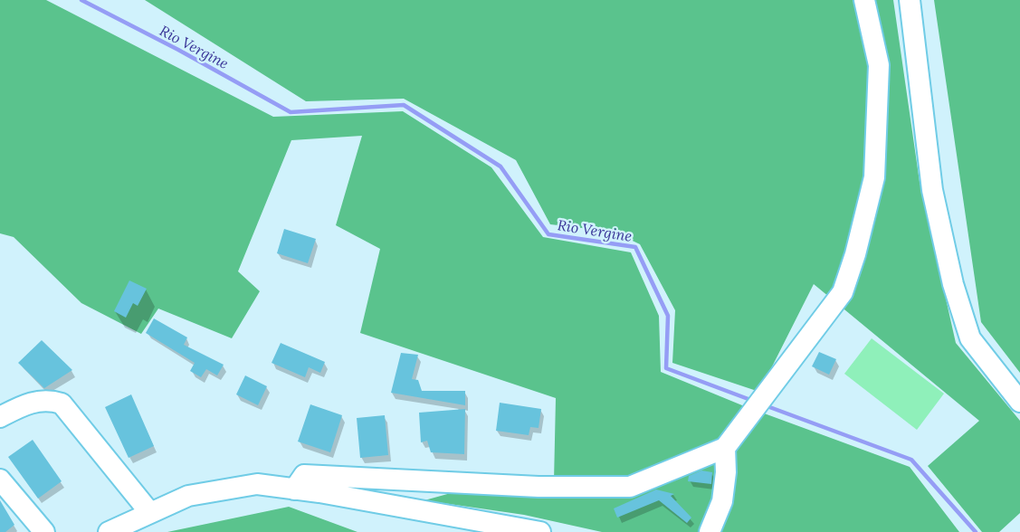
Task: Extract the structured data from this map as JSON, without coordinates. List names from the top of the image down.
{
  "water": ["Rio Vergine"]
}
